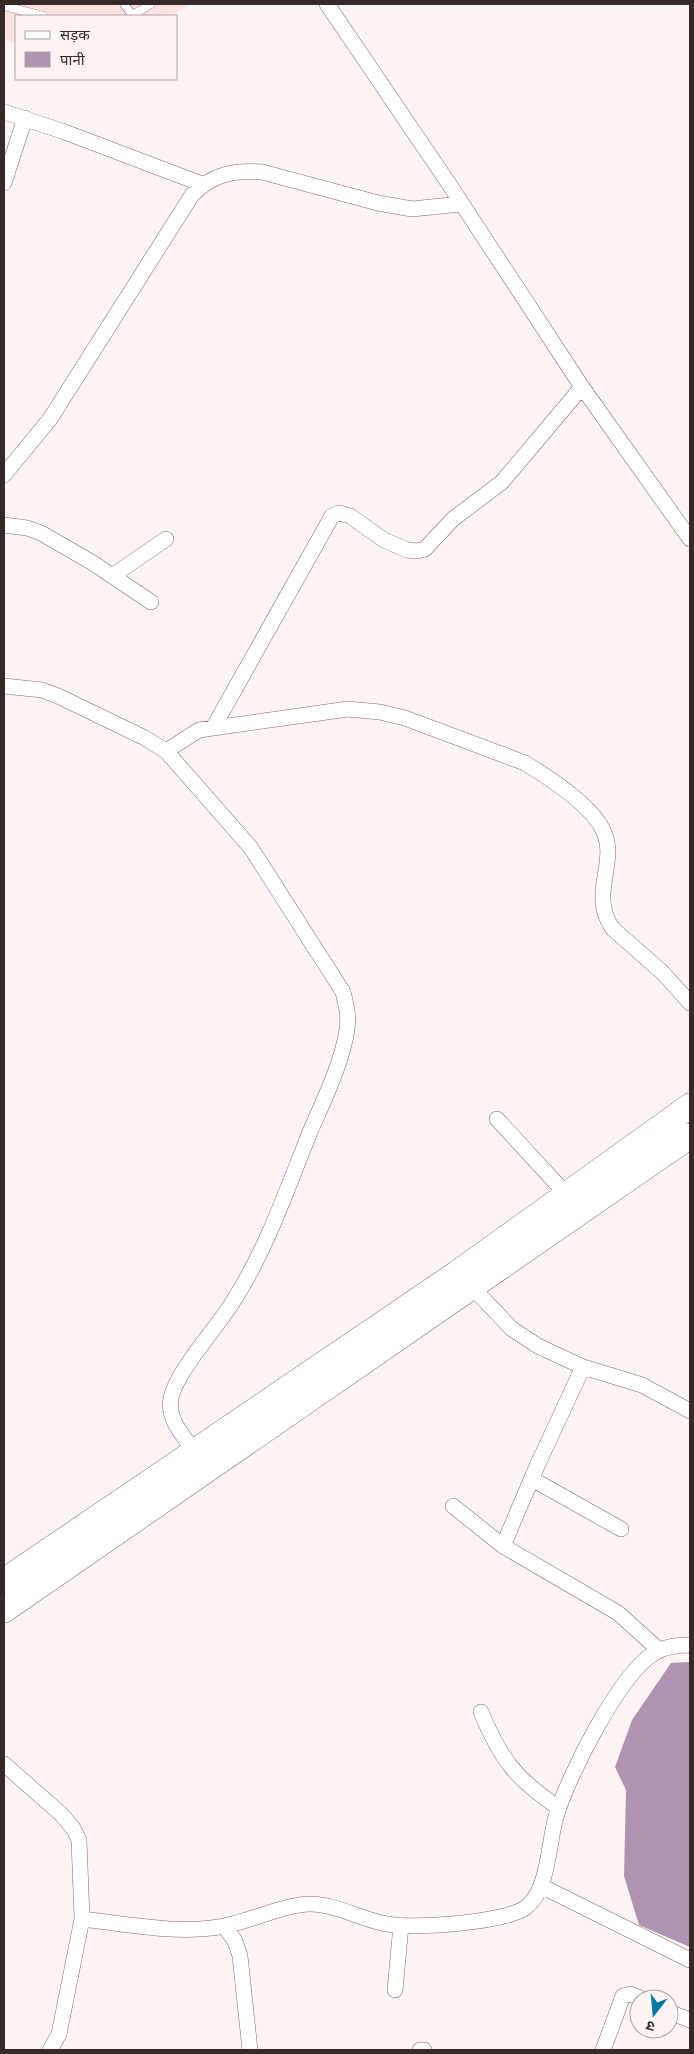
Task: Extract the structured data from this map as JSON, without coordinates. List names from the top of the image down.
{
  "legend": ["सड़क", "पानी"],
  "north": "bottom"
}
